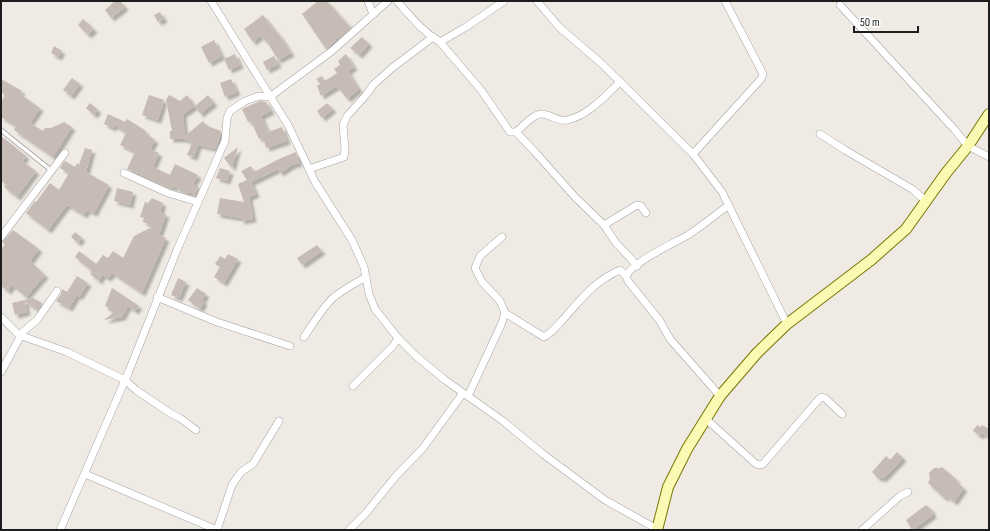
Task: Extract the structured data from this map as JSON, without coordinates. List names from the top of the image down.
{
  "scale_bar": "50 m"
}
